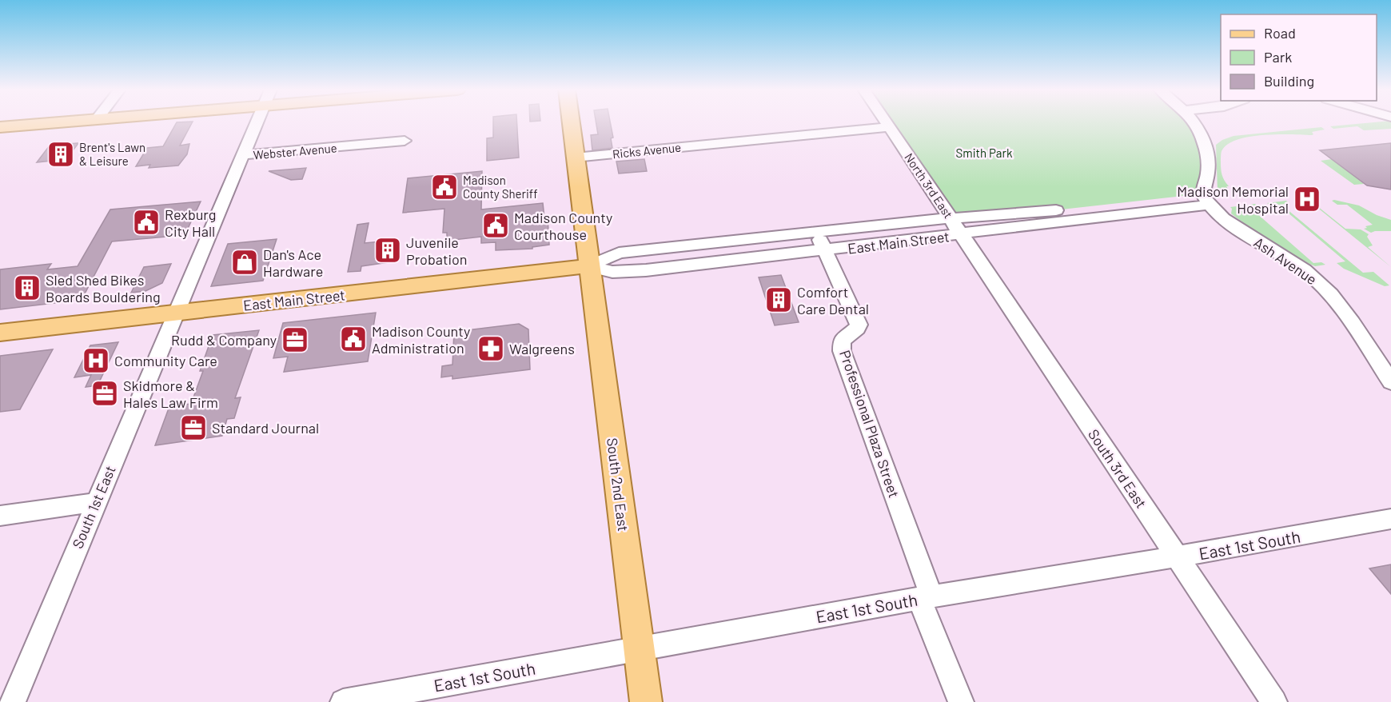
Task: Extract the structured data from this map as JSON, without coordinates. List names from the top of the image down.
{
  "streets": {
    "main road": ["East Main Street", "South 2nd East"],
    "street": [
      "Ricks Avenue",
      "Webster Avenue",
      "North 3rd East",
      "Ash Avenue",
      "Professional Plaza Street",
      "South 3rd East",
      "South 1st East",
      "East 1st South"
    ]
  },
  "crossings": [
    ["Ricks Avenue", "North 3rd East"],
    ["Ricks Avenue", "South 2nd East"],
    ["Webster Avenue", "South 1st East"],
    ["North 3rd East", "East Main Street"],
    ["North 3rd East", "South 3rd East"],
    ["East Main Street", "Ash Avenue"],
    ["East Main Street", "Professional Plaza Street"],
    ["East Main Street", "South 3rd East"],
    ["East Main Street", "South 2nd East"],
    ["East Main Street", "South 1st East"],
    ["Professional Plaza Street", "East 1st South"],
    ["South 3rd East", "East 1st South"],
    ["South 2nd East", "East 1st South"]
  ],
  "parks": ["Smith Park"],
  "places": {
    "building": [
      "Brent's Lawn & Leisure",
      "Juvenile Probation",
      "Sled Shed Bikes Boards Bouldering",
      "Comfort Care Dental"
    ],
    "public building": [
      "Madison County Sheriff",
      "Rexburg City Hall",
      "Madison County Courthouse",
      "Madison County Administration"
    ],
    "hospital": ["Madison Memorial Hospital", "Community Care"],
    "shop": ["Dan's Ace Hardware"],
    "office": ["Rudd & Company", "Skidmore & Hales Law Firm", "Standard Journal"],
    "pharmacy": ["Walgreens"]
  },
  "legend": ["Road", "Park", "Building"]
}
